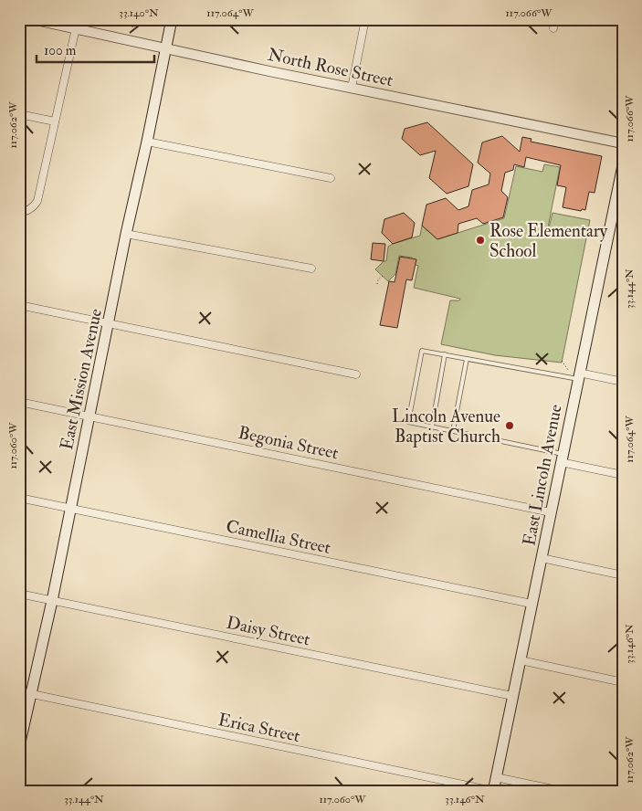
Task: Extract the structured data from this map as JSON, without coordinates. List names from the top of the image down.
{
  "streets": {
    "main road": ["East Mission Avenue", "East Lincoln Avenue"],
    "street": [
      "North Rose Street",
      "Begonia Street",
      "Camellia Street",
      "Daisy Street",
      "Erica Street"
    ]
  },
  "crossings": [
    ["North Rose Street", "East Mission Avenue"],
    ["East Mission Avenue", "Begonia Street"],
    ["East Mission Avenue", "Camellia Street"],
    ["East Mission Avenue", "Daisy Street"],
    ["East Mission Avenue", "Erica Street"],
    ["Begonia Street", "East Lincoln Avenue"],
    ["East Lincoln Avenue", "Camellia Street"],
    ["East Lincoln Avenue", "Daisy Street"],
    ["East Lincoln Avenue", "Erica Street"]
  ],
  "places": ["Rose Elementary School", "Lincoln Avenue Baptist Church"],
  "scale_bar": "100 m",
  "coordinates": [
    "33.140°N",
    "117.064°W",
    "117.066°W",
    "117.062°W",
    "33.144°N",
    "117.060°W",
    "33.146°N"
  ]
}
